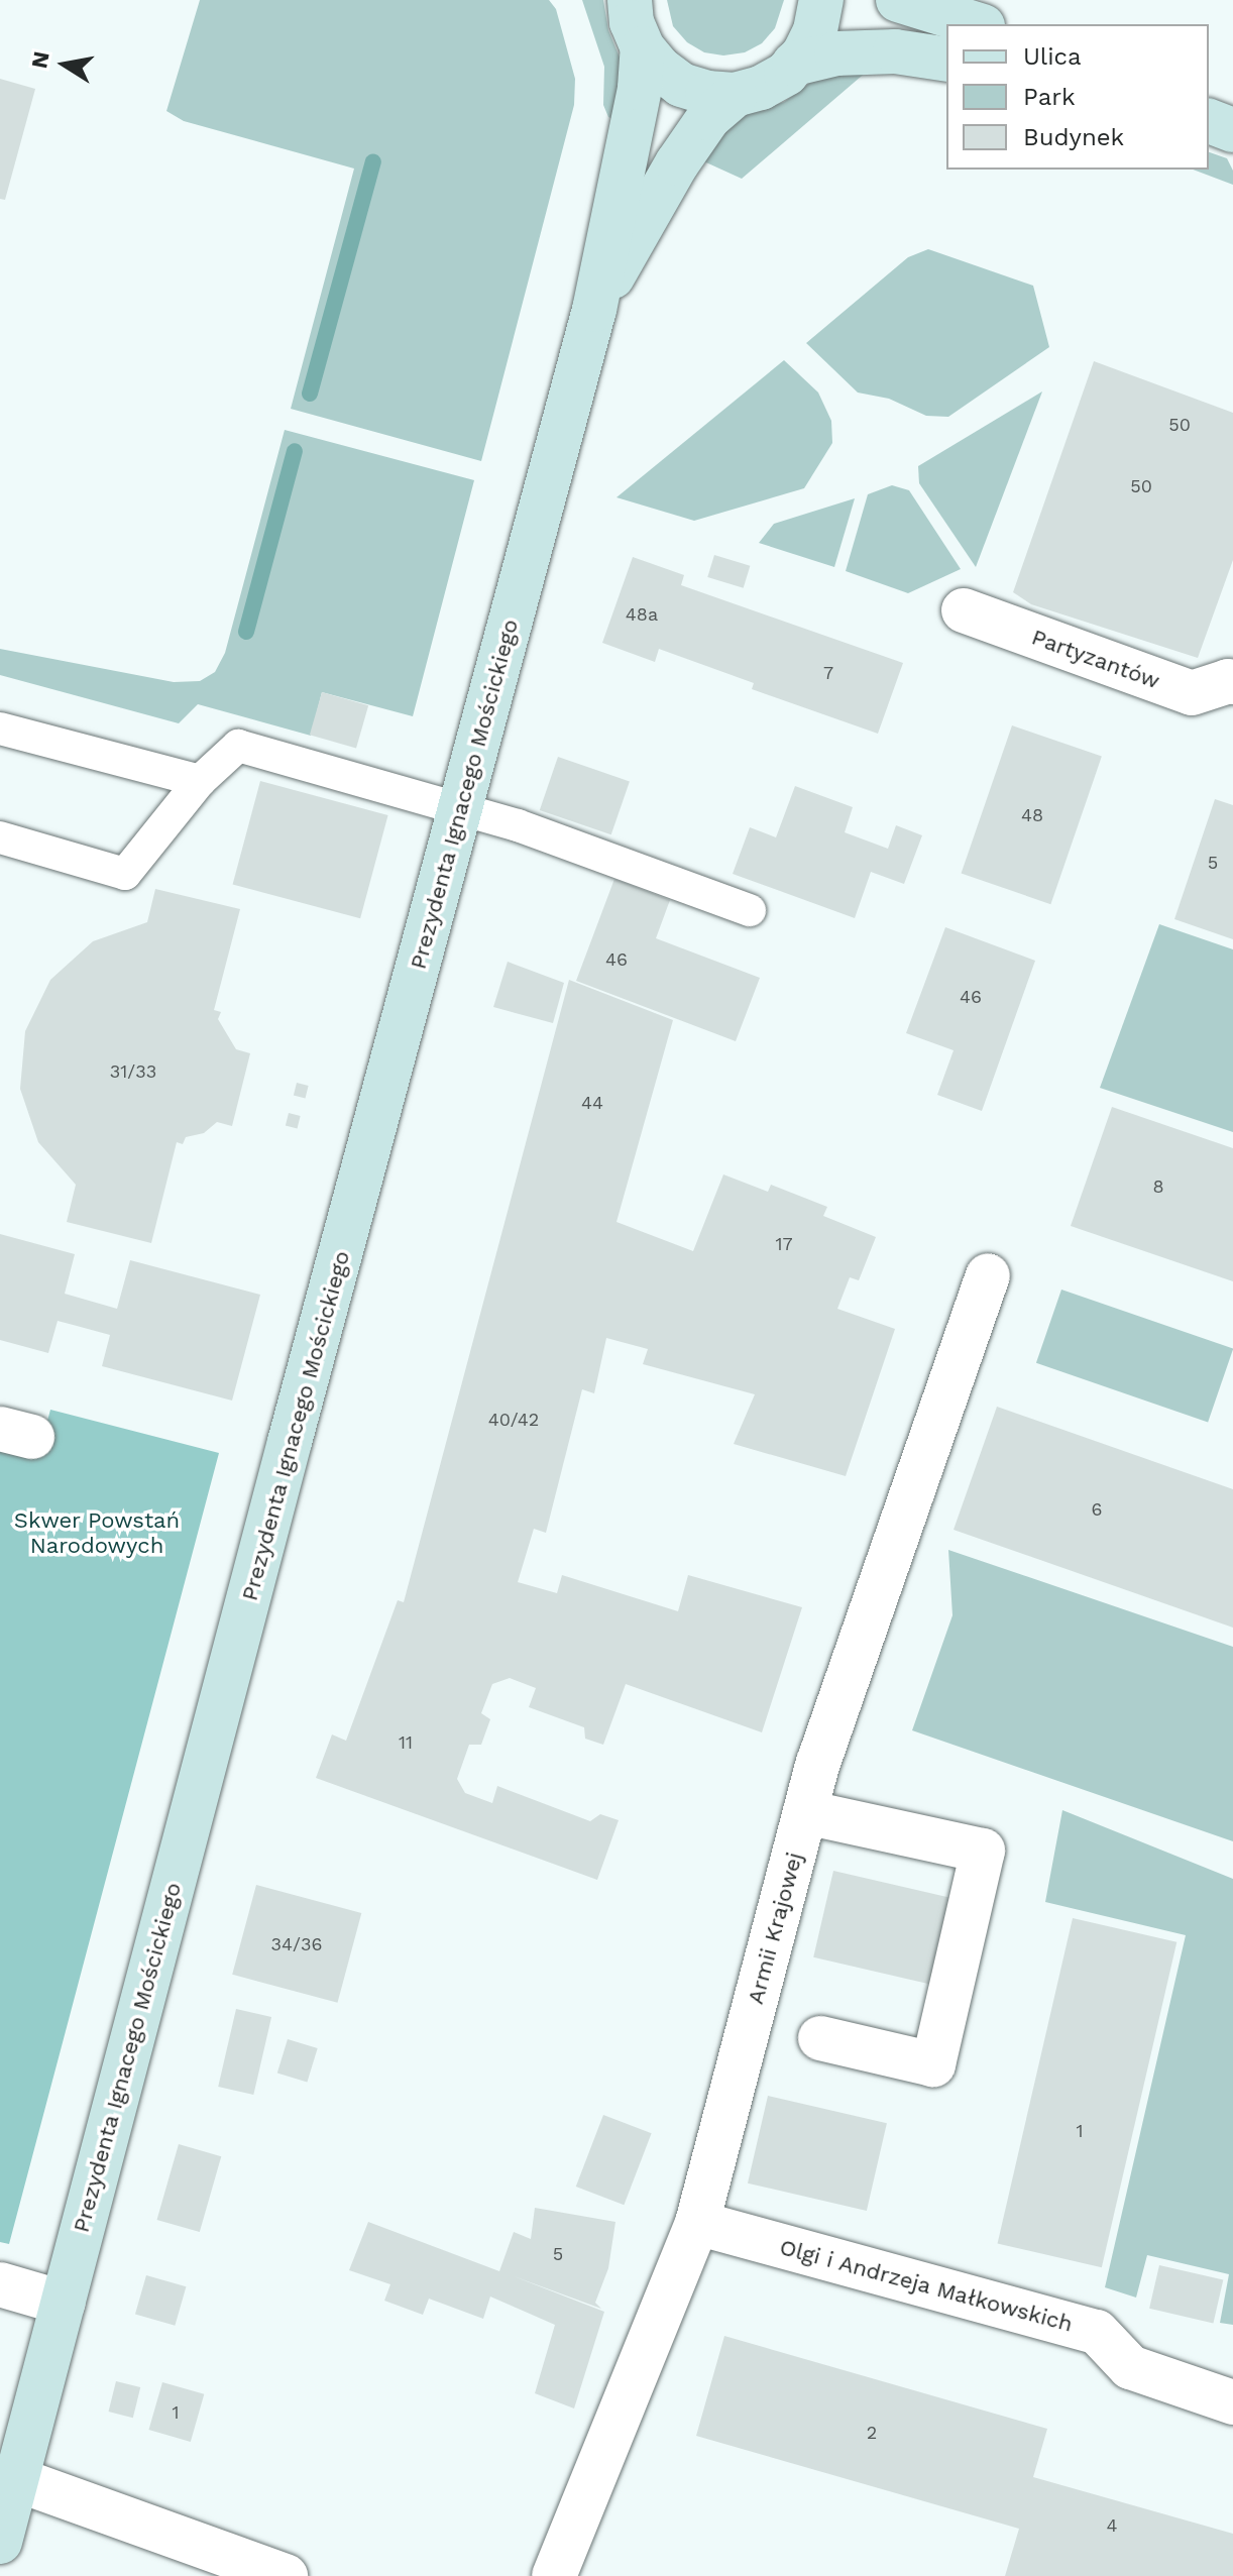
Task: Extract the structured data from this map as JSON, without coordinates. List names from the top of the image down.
{
  "streets": {
    "main road": ["Prezydenta Ignacego Mościckiego"],
    "street": ["Partyzantów", "Armii Krajowej", "Olgi i Andrzeja Małkowskich"]
  },
  "crossings": [
    ["Armii Krajowej", "Olgi i Andrzeja Małkowskich"]
  ],
  "parks": ["Skwer Powstań Narodowych"],
  "house_numbers": [
    "50",
    "50",
    "48a",
    "7",
    "48",
    "5",
    "46",
    "46",
    "31/33",
    "44",
    "8",
    "17",
    "40/42",
    "6",
    "11",
    "34/36",
    "1",
    "5",
    "1",
    "2",
    "4"
  ],
  "legend": ["Ulica", "Park", "Budynek"],
  "north": "left"
}
